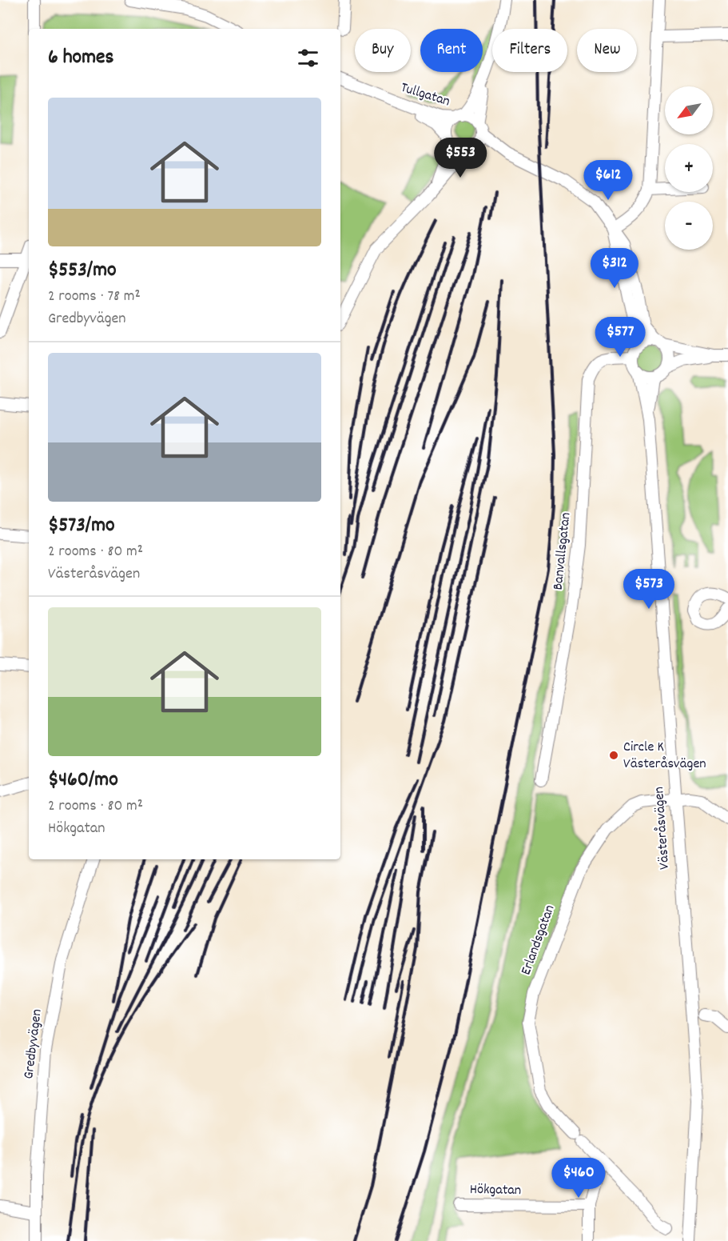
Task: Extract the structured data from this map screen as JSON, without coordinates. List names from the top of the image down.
{
  "streets": {
    "street": [
      "Tullgatan",
      "Banvallsgatan",
      "Västeråsvägen",
      "Erlandsgatan",
      "Gredbyvägen",
      "Hökgatan"
    ]
  },
  "crossings": [
    ["Banvallsgatan", "Västeråsvägen"],
    ["Västeråsvägen", "Erlandsgatan"]
  ],
  "places": ["Circle K Västeråsvägen"],
  "north": "bottom left",
  "page": {
    "chip": [
      "Buy",
      "Rent",
      "Filters",
      "New"
    ],
    "heading": "6 homes",
    "map_buttons": ["+", "−"],
    "list": [
      {
        "name": "$553/mo",
        "note": "2 rooms · 78 m² · Gredbyvägen"
      },
      {
        "name": "$573/mo",
        "note": "2 rooms · 80 m² · Västeråsvägen"
      },
      {
        "name": "$460/mo",
        "note": "2 rooms · 80 m² · Hökgatan"
      }
    ],
    "price": [
      "$553",
      "$612",
      "$312",
      "$577",
      "$573",
      "$460"
    ]
  }
}
